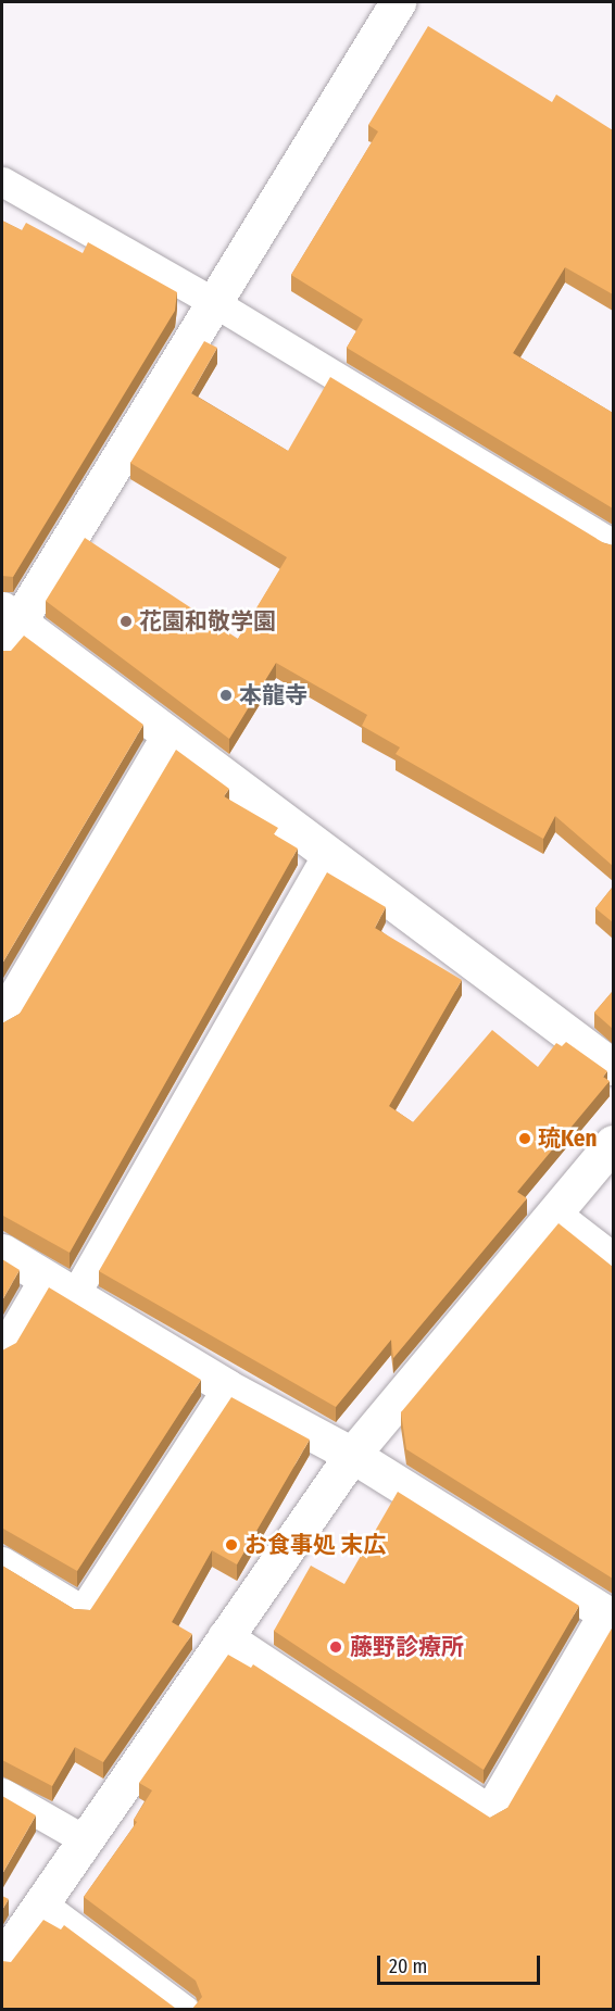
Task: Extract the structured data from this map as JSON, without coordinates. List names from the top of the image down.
{
  "places": [
    "花園和敬学園",
    "本龍寺",
    "琉Ken",
    "お食事処 末広",
    "藤野診療所"
  ],
  "scale_bar": "20 m"
}
